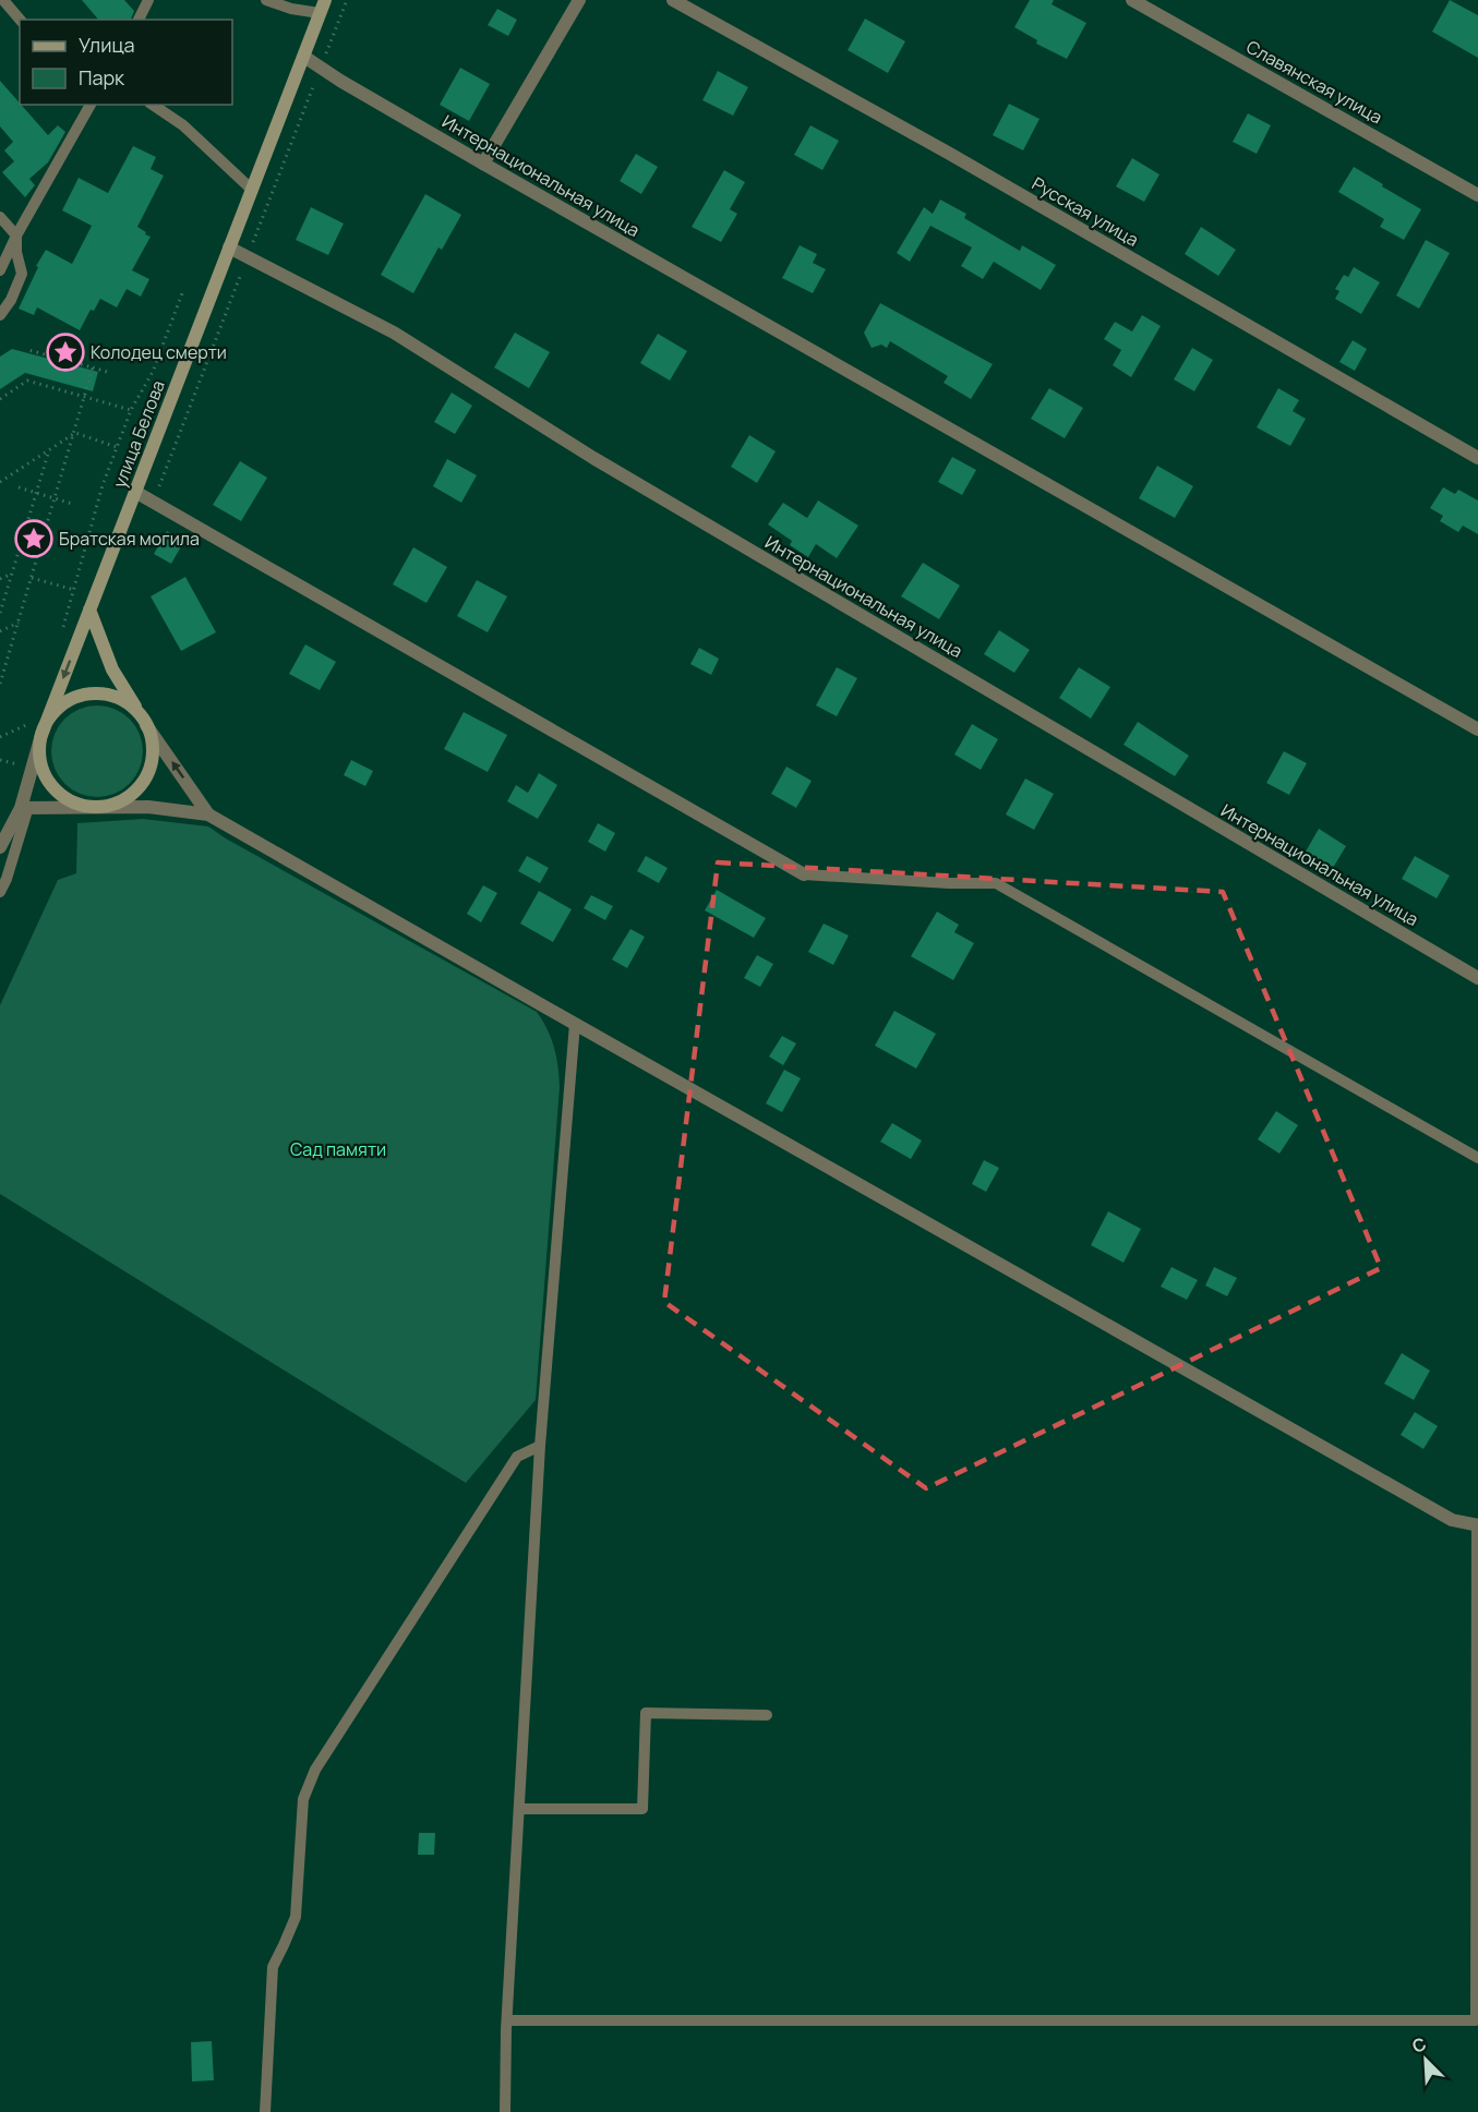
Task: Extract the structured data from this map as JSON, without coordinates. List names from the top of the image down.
{
  "streets": {
    "main road": ["улица Белова"],
    "street": ["Славянская улица", "Интернациональная улица", "Русская улица"]
  },
  "crossings": [
    ["Интернациональная улица", "улица Белова"]
  ],
  "parks": ["Сад памяти"],
  "places": {
    "place": ["Колодец смерти", "Братская могила"]
  },
  "legend": ["Улица", "Парк"],
  "north": "top left"
}
